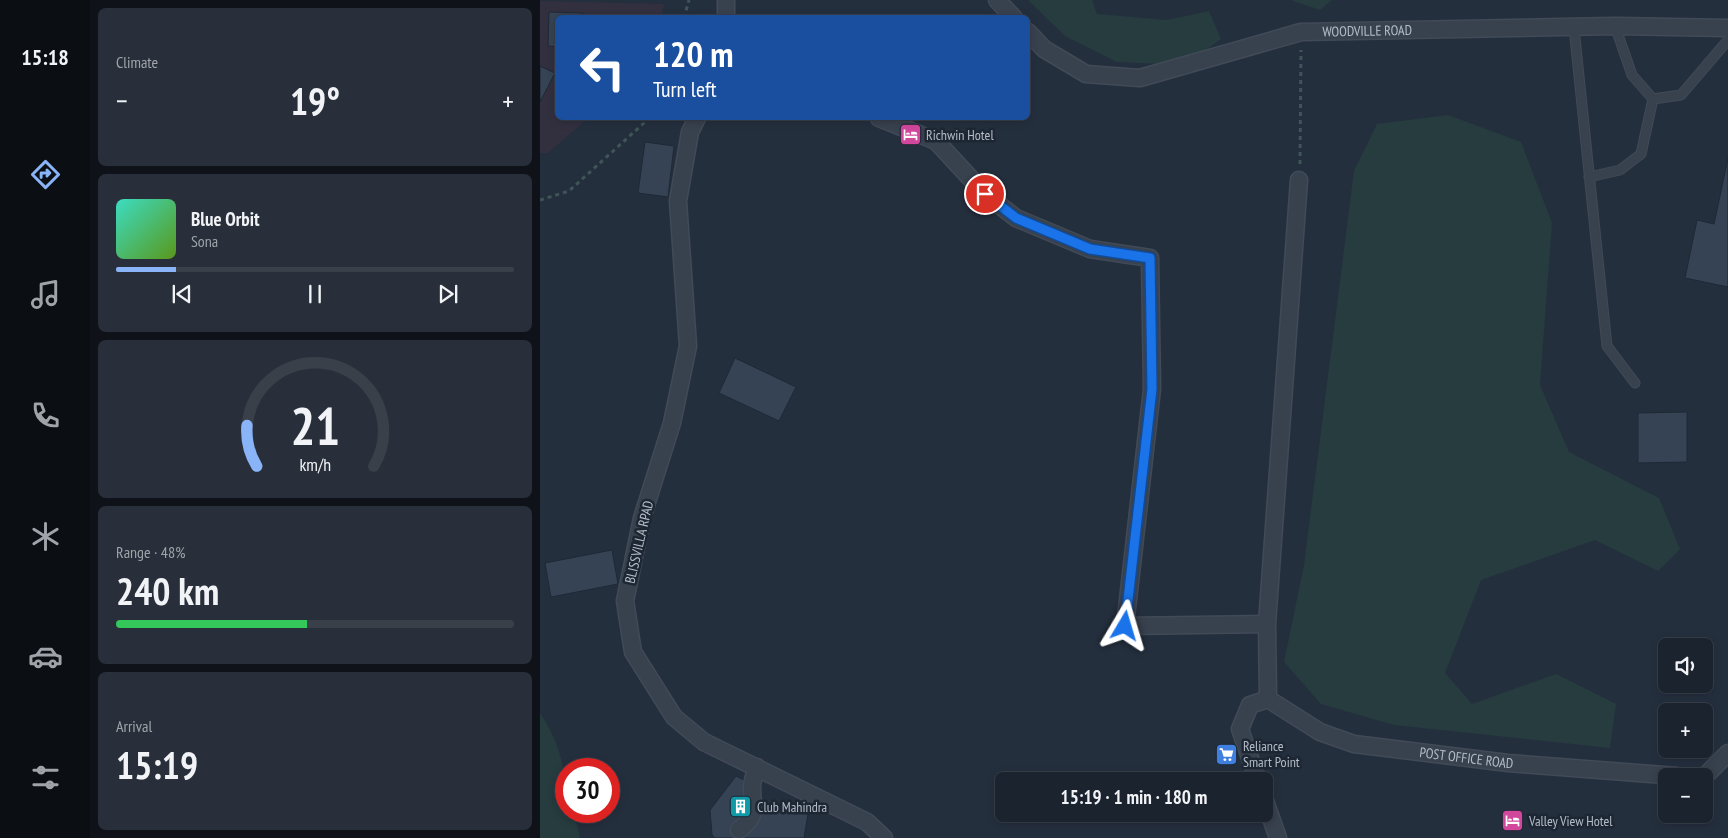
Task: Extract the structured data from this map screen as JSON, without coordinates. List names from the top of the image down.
{
  "streets": {
    "street": ["WOODVILLE ROAD", "BLISSVILLA RPAD", "POST OFFICE ROAD"]
  },
  "places": {
    "hotel": ["Richwin Hotel", "Valley View Hotel"],
    "supermarket": ["Reliance Smart Point"],
    "building": ["Club Mahindra"]
  },
  "page": {
    "tabs": "15:18",
    "tile": [
      "Climate",
      ["Range · 48%", "240 km"],
      ["Arrival", "15:19"]
    ],
    "turn": ["120 m", "Turn left"],
    "heat": ["−", "19°", "+"],
    "song": ["Blue Orbit", "Sona"],
    "map_buttons": ["+", "−"],
    "limit": "30",
    "trip": "15:19 · 1 min · 180 m",
    "gauge": ["21", "km/h"]
  }
}
